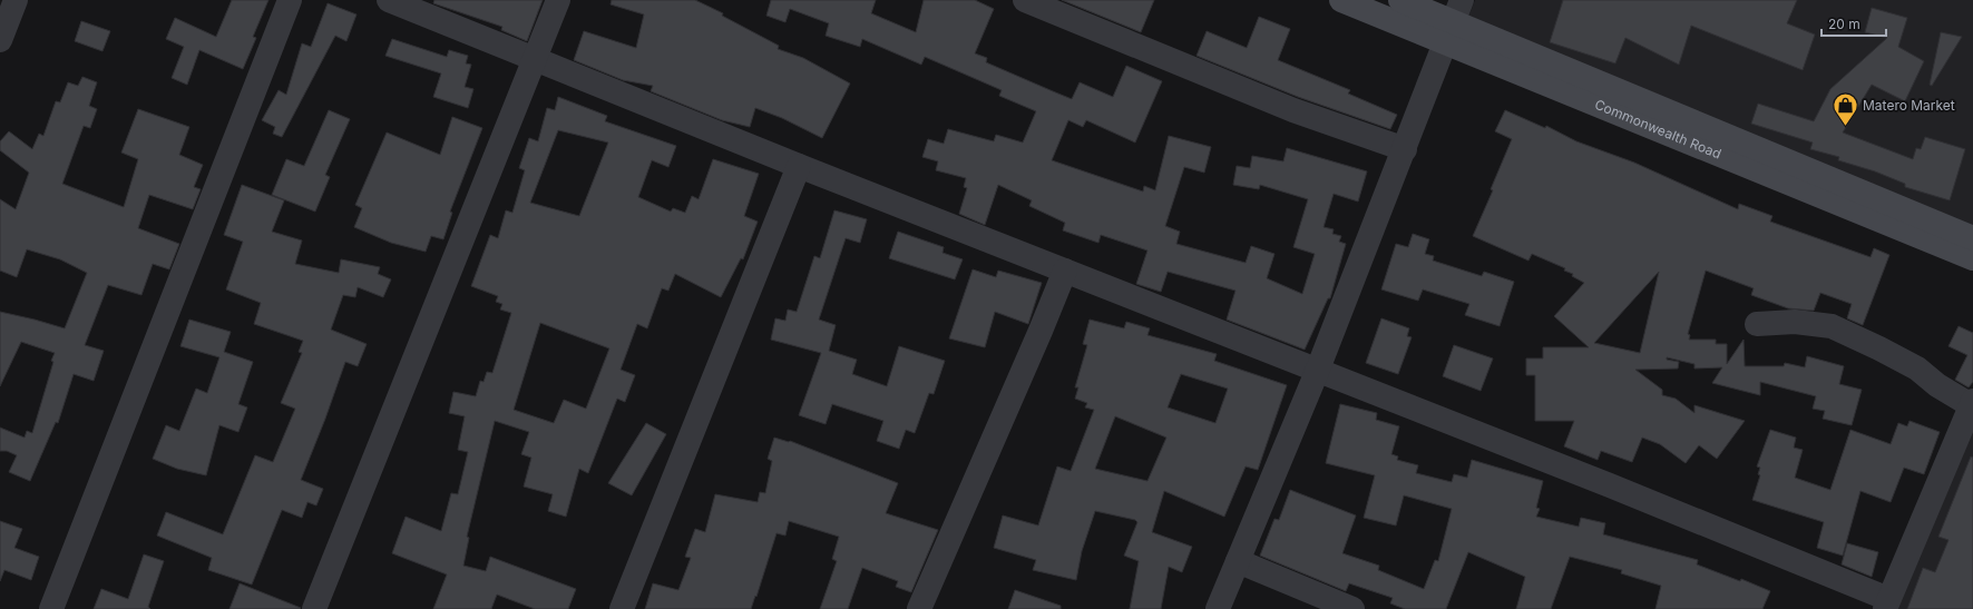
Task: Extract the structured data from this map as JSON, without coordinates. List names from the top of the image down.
{
  "streets": {
    "main road": ["Commonwealth Road"]
  },
  "places": {
    "shop": ["Matero Market"]
  },
  "scale_bar": "20 m"
}
